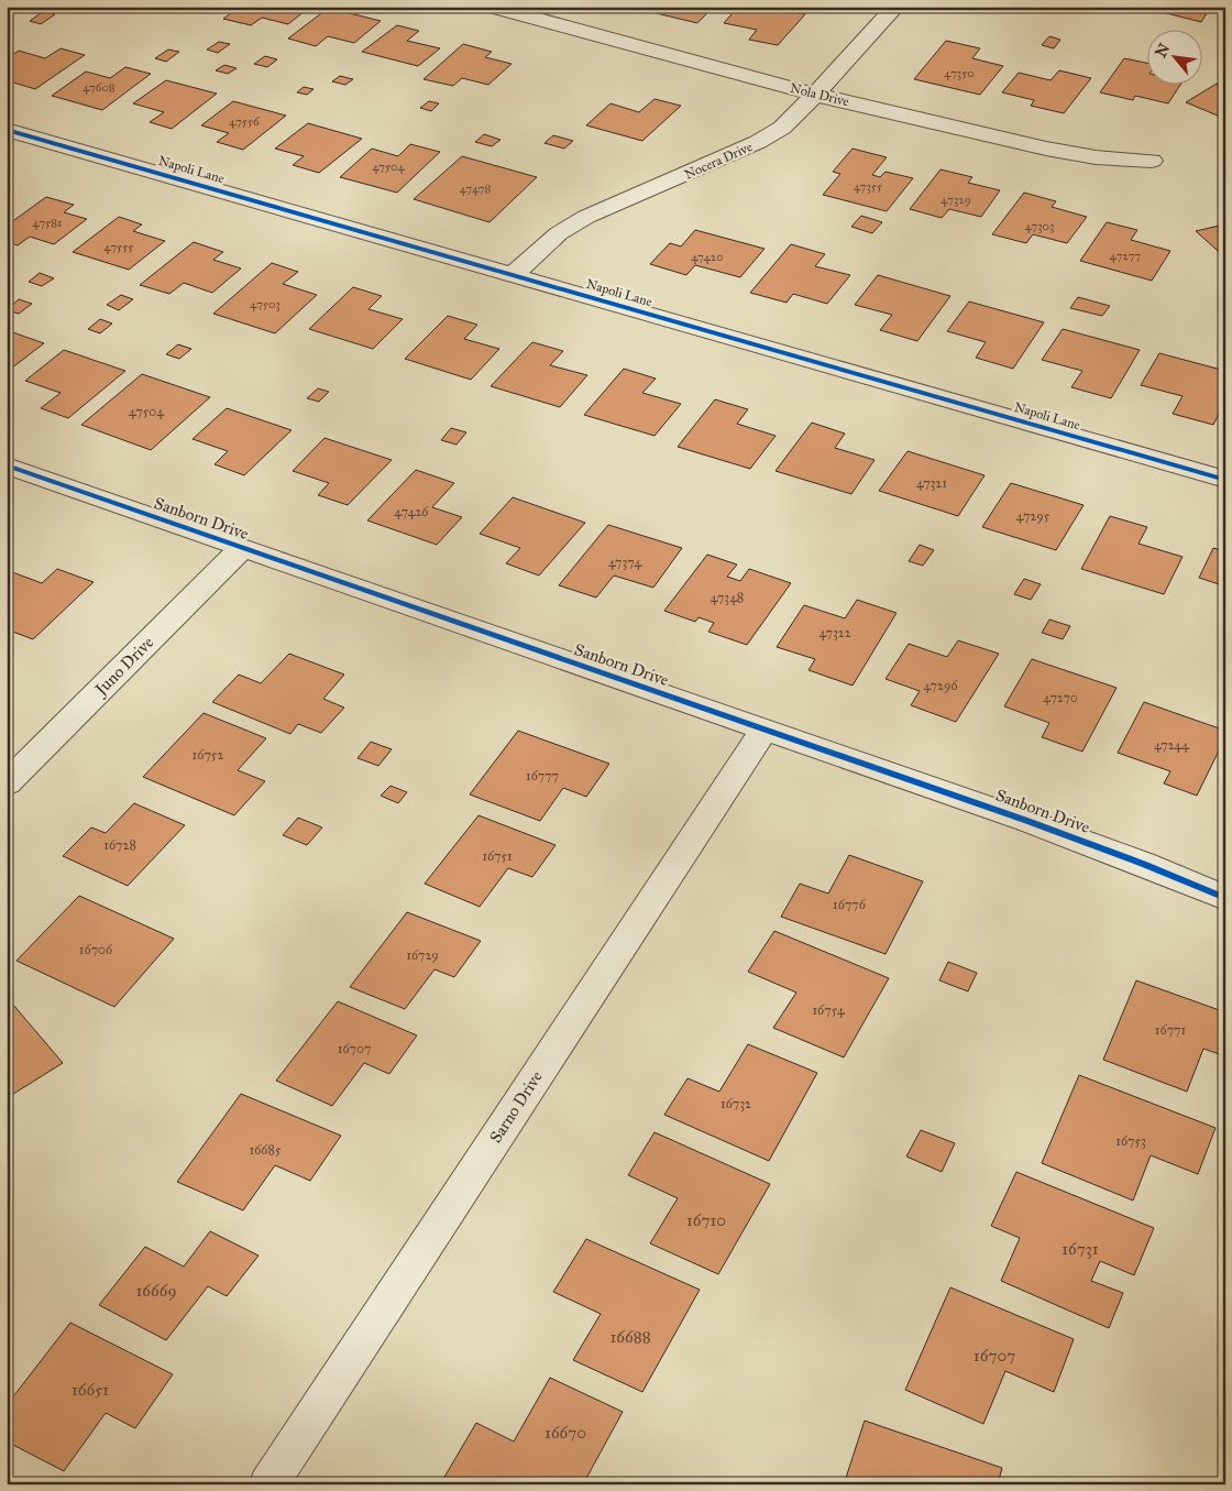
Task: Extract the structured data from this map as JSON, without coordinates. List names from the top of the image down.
{
  "streets": {
    "street": [
      "Nola Drive",
      "Nocera Drive",
      "Napoli Lane",
      "Sanborn Drive",
      "Juno Drive",
      "Sarno Drive"
    ]
  },
  "crossings": [
    ["Nola Drive", "Nocera Drive"],
    ["Nocera Drive", "Napoli Lane"],
    ["Sanborn Drive", "Juno Drive"],
    ["Sanborn Drive", "Sarno Drive"]
  ],
  "house_numbers": [
    "47350",
    "47608",
    "47556",
    "47504",
    "47355",
    "47478",
    "47329",
    "47581",
    "47303",
    "47555",
    "47277",
    "47420",
    "47503",
    "47504",
    "47321",
    "47426",
    "47295",
    "47374",
    "47348",
    "47322",
    "47296",
    "47270",
    "47244",
    "16752",
    "16777",
    "16728",
    "16751",
    "16776",
    "16706",
    "16729",
    "16754",
    "16771",
    "16707",
    "16732",
    "16753",
    "16685",
    "16710",
    "16731",
    "16669",
    "16688",
    "16707",
    "16651",
    "16670"
  ],
  "north": "top left"
}
